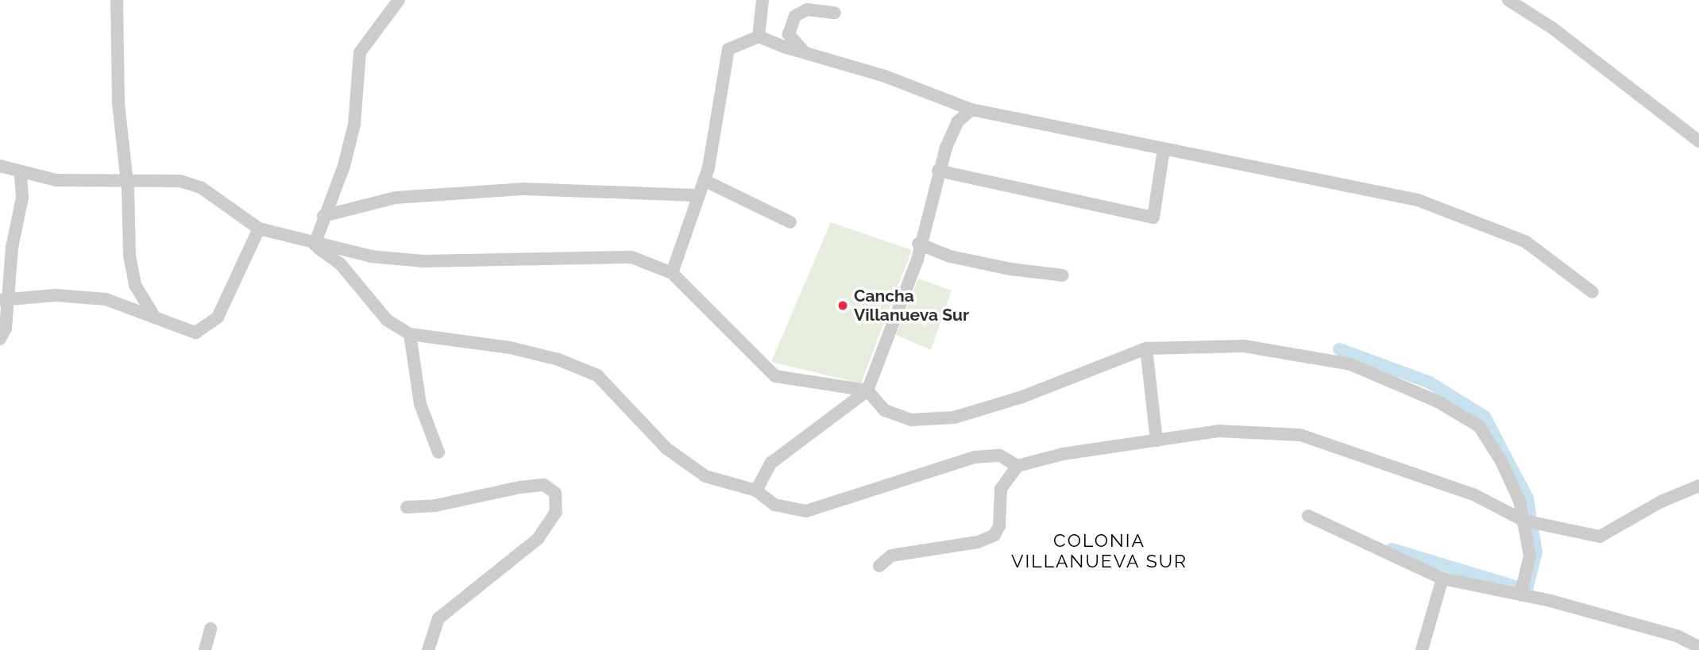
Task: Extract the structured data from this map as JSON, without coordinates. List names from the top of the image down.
{
  "districts": ["COLONIA VILLANUEVA SUR"],
  "places": ["Cancha Villanueva Sur"]
}
